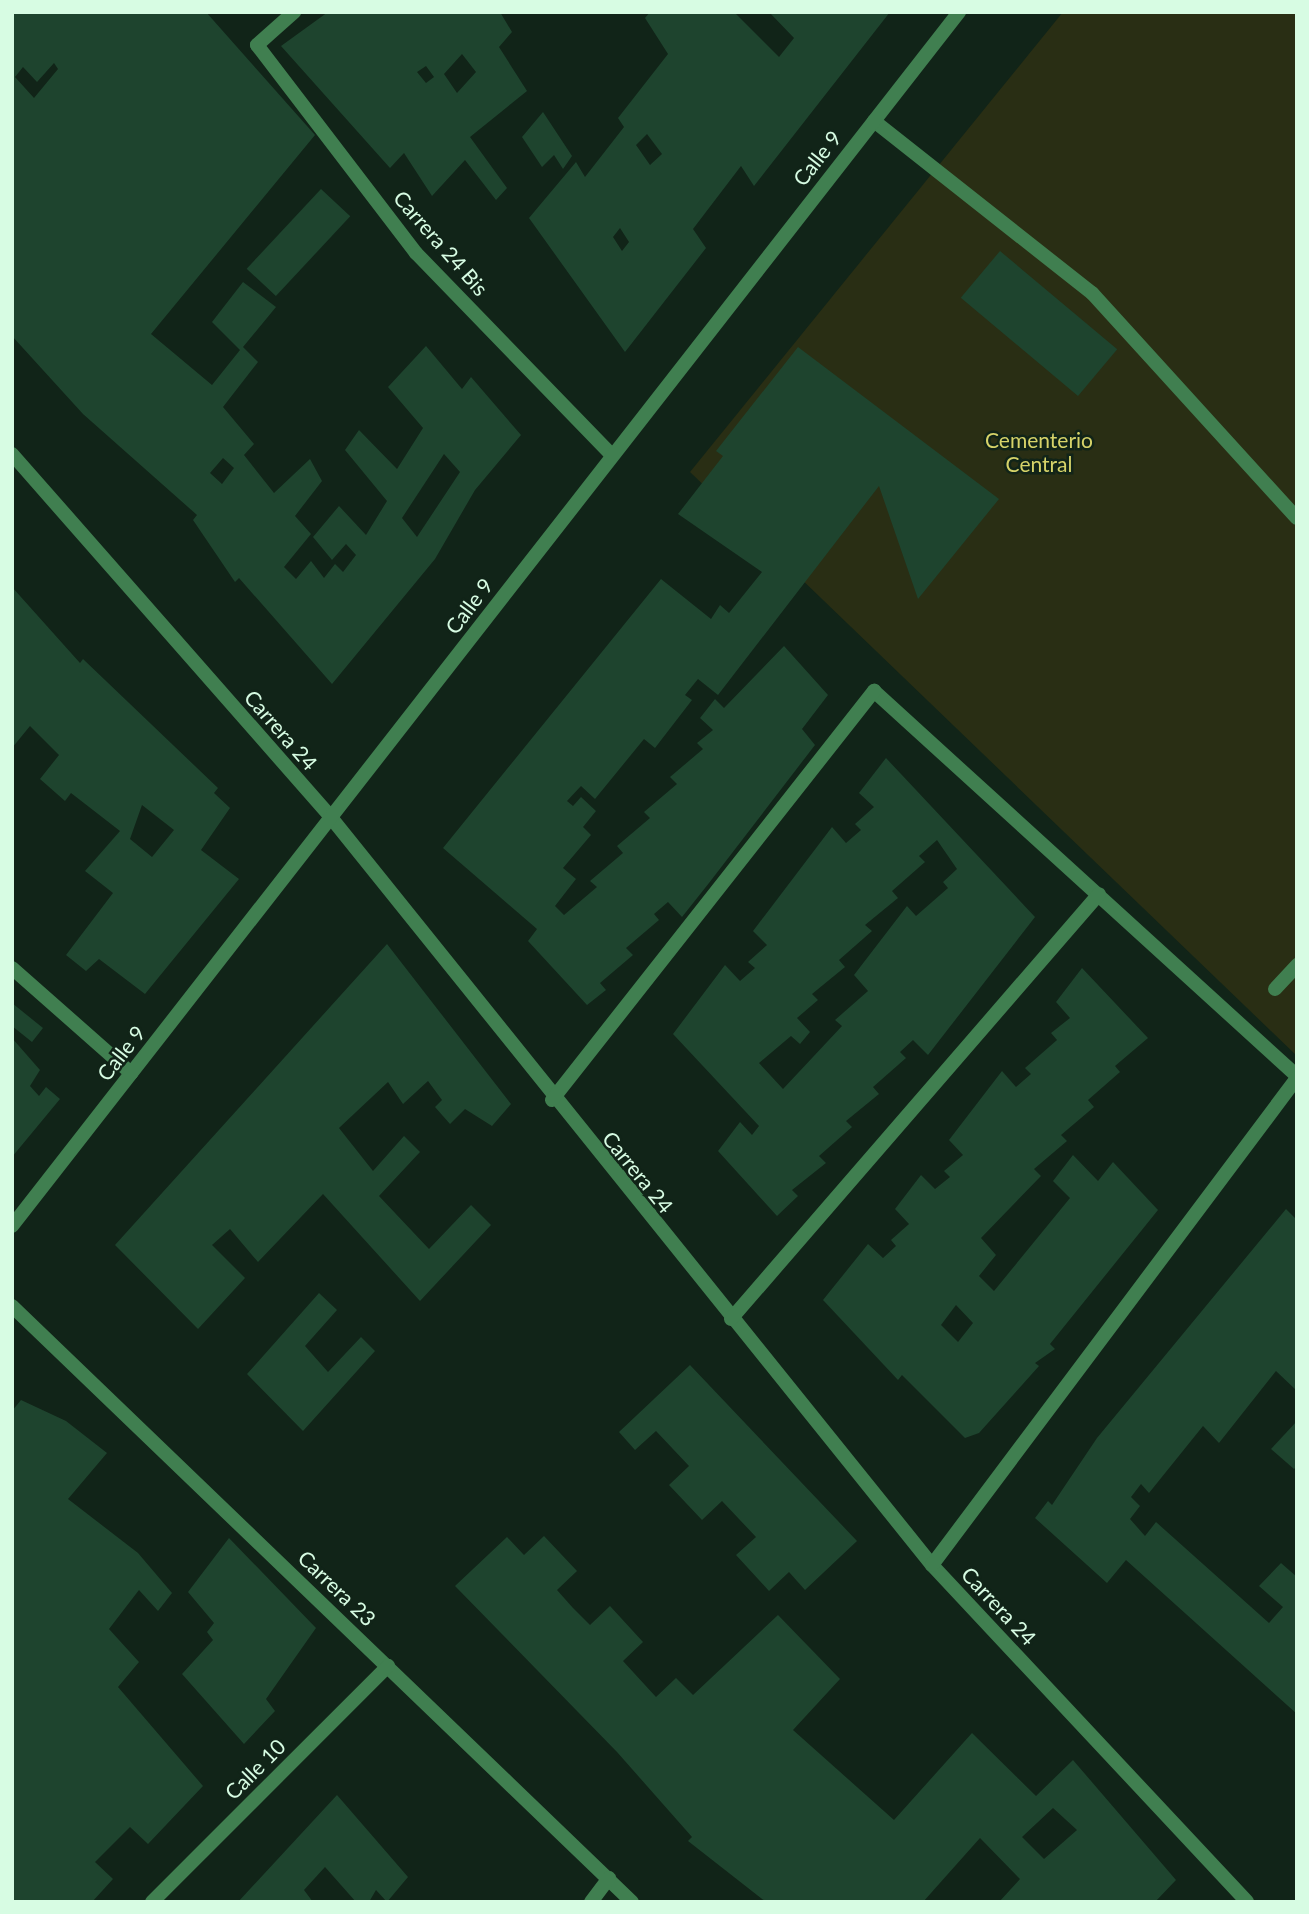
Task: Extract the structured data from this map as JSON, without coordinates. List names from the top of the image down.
{
  "streets": {
    "street": [
      "Calle 9",
      "Carrera 24 Bis",
      "Carrera 24",
      "Carrera 23",
      "Calle 10"
    ]
  },
  "crossings": [
    ["Calle 9", "Carrera 24 Bis"],
    ["Calle 9", "Carrera 24"],
    ["Carrera 23", "Calle 10"]
  ],
  "parks": ["Cementerio Central"]
}
